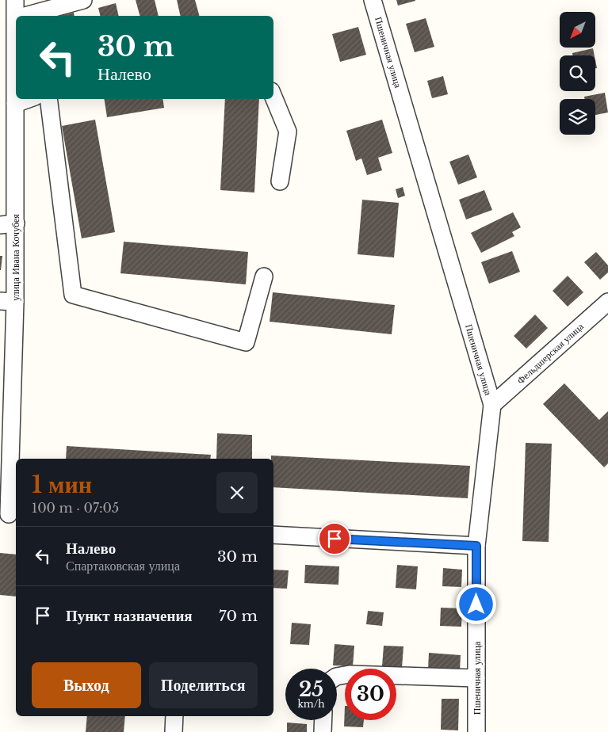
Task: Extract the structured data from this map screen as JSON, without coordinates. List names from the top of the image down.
{
  "streets": {
    "street": ["Пшеничная улица", "улица Ивана Кочубея", "Фельдшерская улица"]
  },
  "crossings": [
    ["Пшеничная улица", "Фельдшерская улица"]
  ],
  "north": "bottom left",
  "page": {
    "turn": ["30 m", "Налево"],
    "heading": ["1 мин", "100 m · 07:05"],
    "list": [
      {
        "name": "Налево",
        "note": "Спартаковская улица",
        "value": "30 m"
      },
      {
        "name": "Пункт назначения",
        "value": "70 m"
      }
    ],
    "buttons": ["Выход", "Поделиться"],
    "speed": "25 km/h",
    "limit": "30"
  }
}
